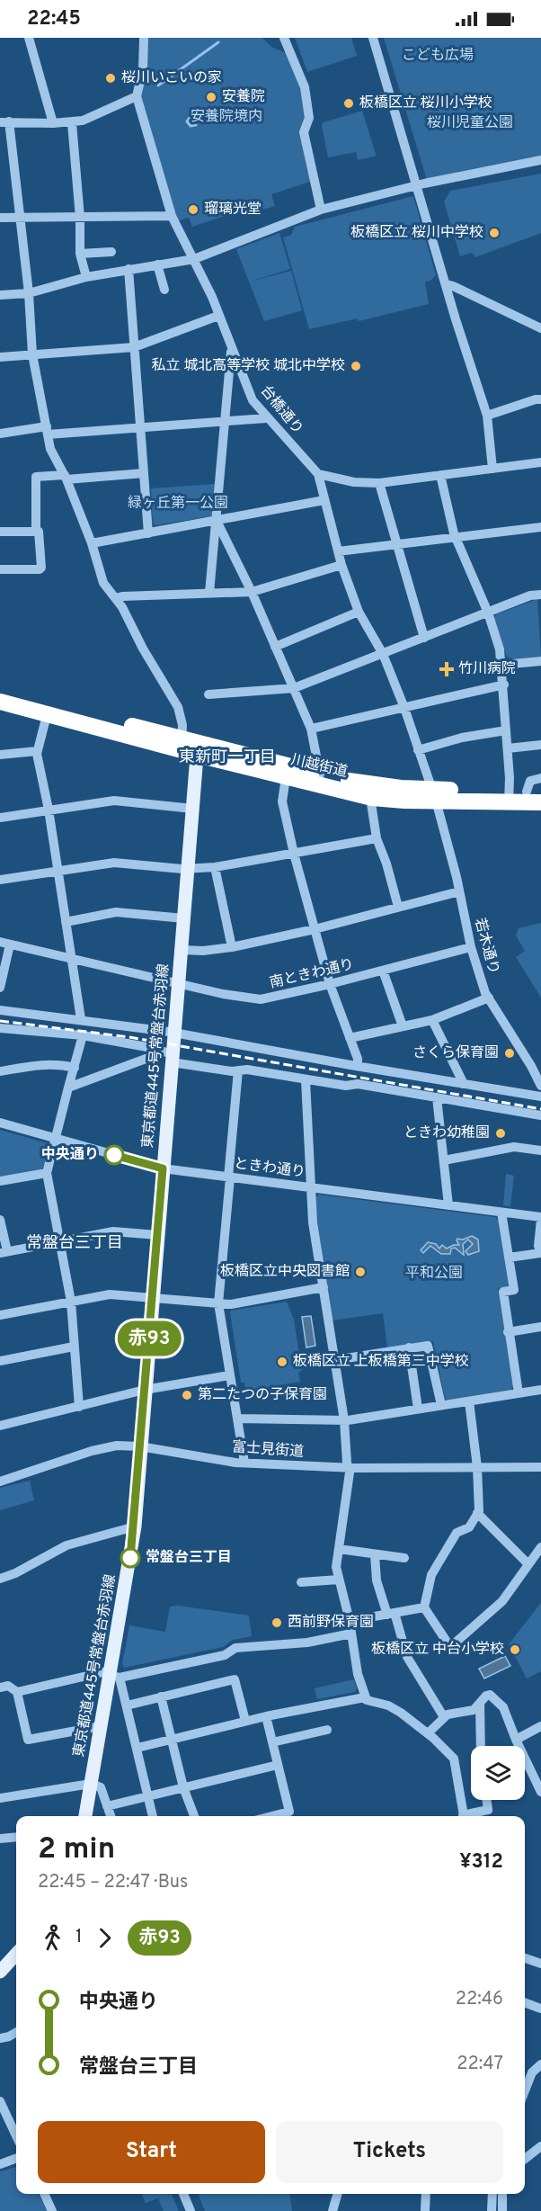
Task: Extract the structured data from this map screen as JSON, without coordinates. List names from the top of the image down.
{
  "streets": {
    "highway": ["川越街道"],
    "main road": ["東京都道445号常盤台赤羽線"],
    "street": [
      "台橋通り",
      "若木通り",
      "南ときわ通り",
      "ときわ通り",
      "富士見街道"
    ]
  },
  "crossings": [
    ["台橋通り", "川越街道"],
    ["台橋通り", "若木通り"],
    ["川越街道", "若木通り"],
    ["川越街道", "東京都道445号常盤台赤羽線"],
    ["若木通り", "南ときわ通り"],
    ["南ときわ通り", "東京都道445号常盤台赤羽線"],
    ["東京都道445号常盤台赤羽線", "ときわ通り"],
    ["東京都道445号常盤台赤羽線", "富士見街道"]
  ],
  "districts": ["東新町一丁目", "常盤台三丁目"],
  "parks": [
    "こども広場",
    "安養院境内",
    "桜川児童公園",
    "緑ヶ丘第一公園",
    "平和公園"
  ],
  "places": {
    "other": [
      "桜川いこいの家",
      "安養院",
      "板橋区立 桜川小学校",
      "瑠璃光堂",
      "板橋区立 桜川中学校",
      "私立 城北高等学校 城北中学校",
      "さくら保育園",
      "ときわ幼稚園",
      "中央通り",
      "板橋区立中央図書館",
      "板橋区立 上板橋第三中学校",
      "第二たつの子保育園",
      "常盤台三丁目",
      "西前野保育園",
      "板橋区立 中台小学校"
    ],
    "health": ["竹川病院"]
  },
  "lines": ["bus line 赤93"],
  "page": {
    "status": "22:45",
    "on_map": "赤93",
    "heading": ["2 min", "22:45 – 22:47 · Bus", "¥312"],
    "legs": ["1", "赤93"],
    "list": [
      {
        "name": "中央通り",
        "value": "22:46"
      },
      {
        "name": "常盤台三丁目",
        "value": "22:47"
      }
    ],
    "buttons": ["Start", "Tickets"]
  }
}
